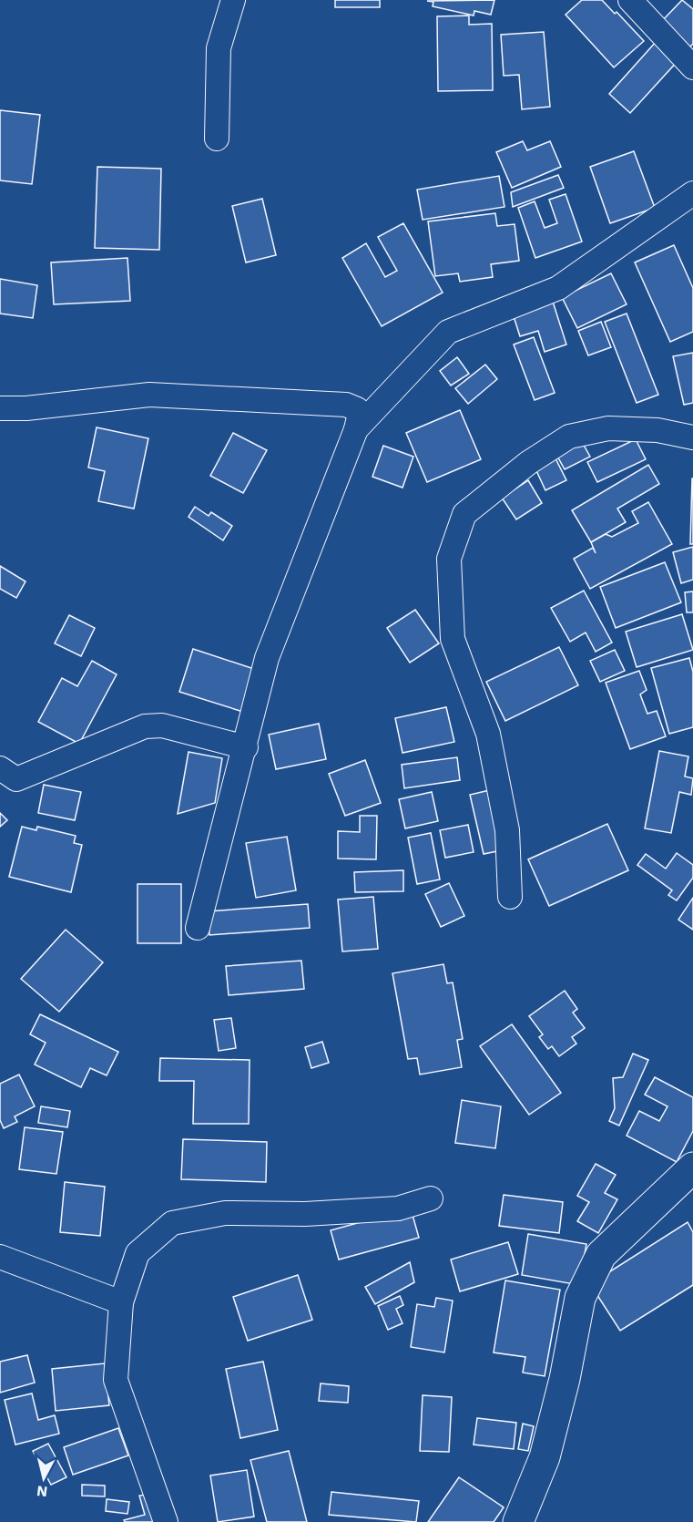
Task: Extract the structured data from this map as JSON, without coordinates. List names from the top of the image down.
{
  "north": "bottom"
}
